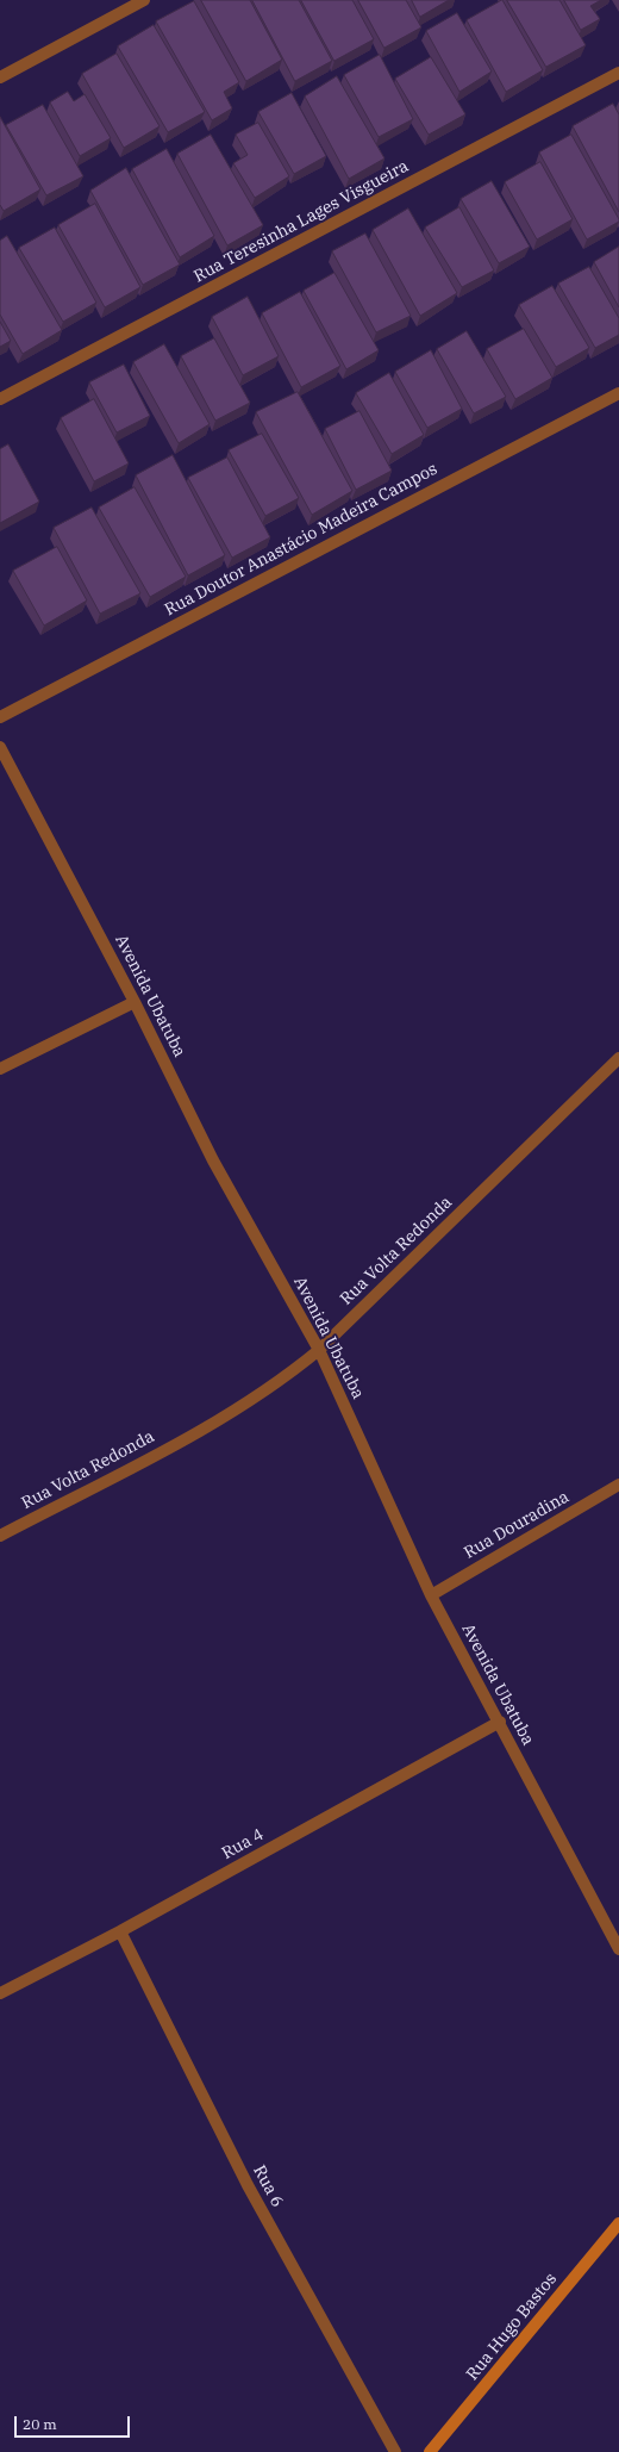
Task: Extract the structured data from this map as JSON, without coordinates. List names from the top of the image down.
{
  "streets": {
    "street": [
      "Rua Teresinha Lages Visgueira",
      "Rua Doutor Anastácio Madeira Campos",
      "Avenida Ubatuba",
      "Rua Volta Redonda",
      "Rua Douradina",
      "Rua 4",
      "Rua 6",
      "Rua Hugo Bastos"
    ]
  },
  "crossings": [
    ["Avenida Ubatuba", "Rua Volta Redonda"],
    ["Avenida Ubatuba", "Rua Douradina"],
    ["Avenida Ubatuba", "Rua 4"],
    ["Rua 4", "Rua 6"]
  ],
  "scale_bar": "20 m"
}
